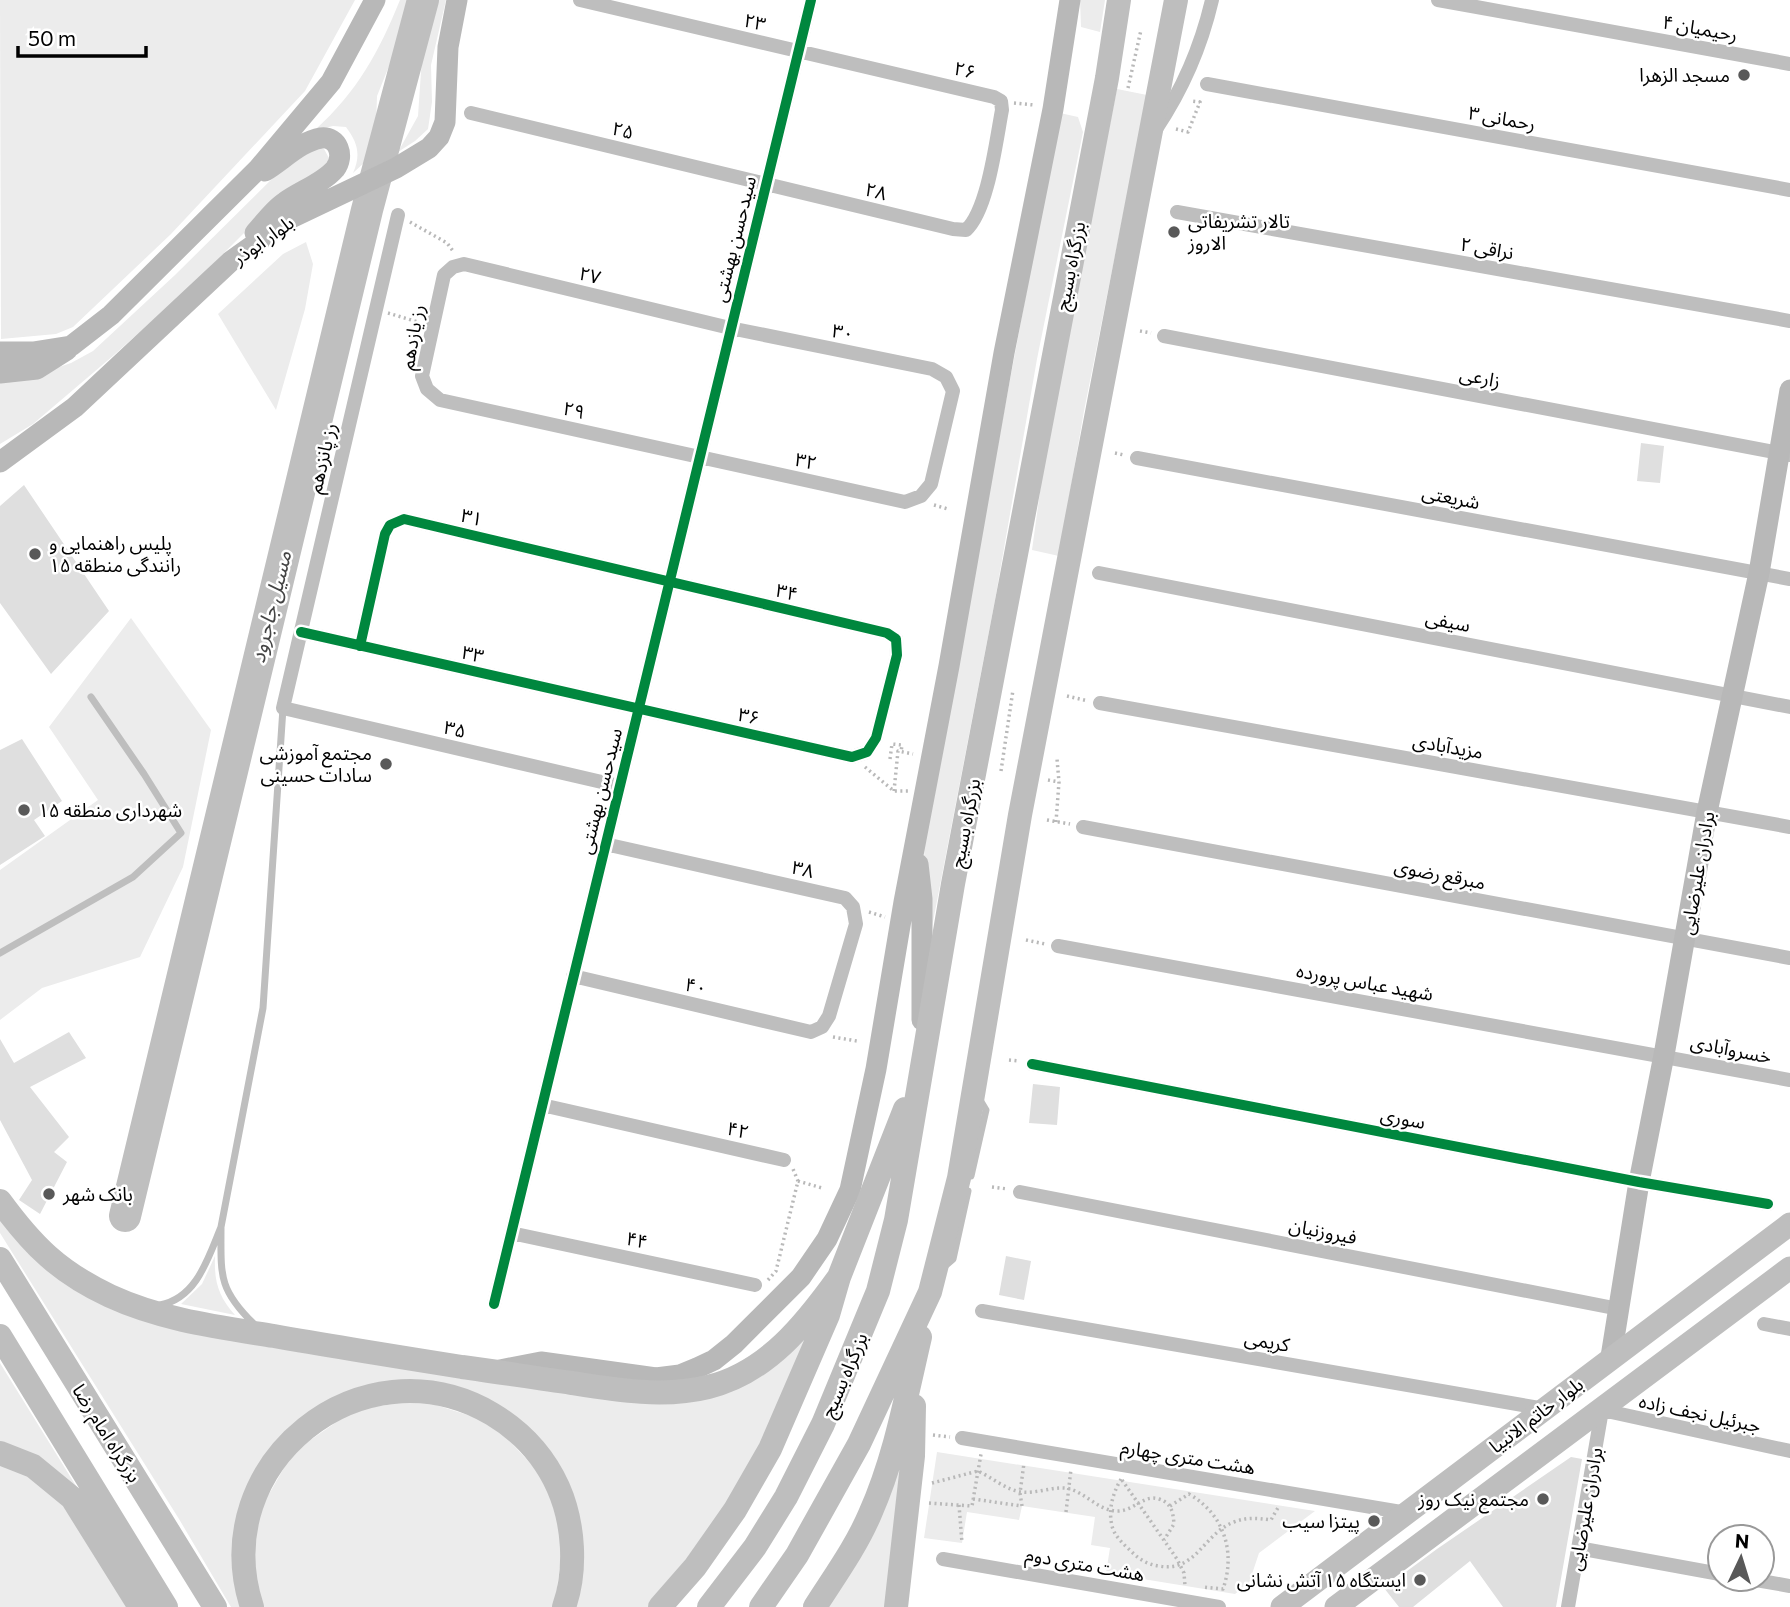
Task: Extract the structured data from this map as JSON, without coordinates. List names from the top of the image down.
{
  "streets": {
    "highway": ["بزرگراه بسیج", "بزرگراه امام رضا"],
    "main road": ["بلوار ابوذر", "برادران علیرضایی", "بلوار خاتم الانبیا"],
    "street": [
      "۲۳",
      "رحیمیان ۴",
      "۲۶",
      "رحمانی ۳",
      "۲۵",
      "۲۸",
      "سیدحسن بهشتی",
      "نراقی ۲",
      "۲۷",
      "۳۰",
      "رز یازدهم",
      "زارعی",
      "۲۹",
      "رز پانزدهم",
      "۳۲",
      "شریعتی",
      "۳۱",
      "۳۴",
      "سیفی",
      "۳۳",
      "۳۶",
      "۳۵",
      "مزیدآبادی",
      "۳۸",
      "مبرقع رضوی",
      "شهید عباس پرورده",
      "۴۰",
      "خسروآبادی",
      "سوری",
      "۴۲",
      "فیروزنیان",
      "۴۴",
      "کریمی",
      "جبرئیل نجف زاده",
      "هشت متری چهارم",
      "هشت متری دوم"
    ]
  },
  "crossings": [
    ["۲۳", "۲۶"],
    ["۲۳", "سیدحسن بهشتی"],
    ["۲۶", "۲۸"],
    ["۲۶", "سیدحسن بهشتی"],
    ["۲۵", "۲۸"],
    ["۲۵", "سیدحسن بهشتی"],
    ["۲۸", "سیدحسن بهشتی"],
    ["سیدحسن بهشتی", "۲۷"],
    ["سیدحسن بهشتی", "۳۰"],
    ["سیدحسن بهشتی", "۲۹"],
    ["سیدحسن بهشتی", "۳۲"],
    ["سیدحسن بهشتی", "۳۱"],
    ["سیدحسن بهشتی", "۳۴"],
    ["سیدحسن بهشتی", "۳۳"],
    ["سیدحسن بهشتی", "۳۶"],
    ["سیدحسن بهشتی", "۳۵"],
    ["سیدحسن بهشتی", "۳۸"],
    ["سیدحسن بهشتی", "۴۰"],
    ["سیدحسن بهشتی", "۴۲"],
    ["سیدحسن بهشتی", "۴۴"],
    ["۲۷", "۳۰"],
    ["۲۷", "رز یازدهم"],
    ["۳۰", "۳۲"],
    ["رز یازدهم", "۲۹"],
    ["زارعی", "برادران علیرضایی"],
    ["۲۹", "۳۲"],
    ["رز پانزدهم", "۳۳"],
    ["رز پانزدهم", "۳۵"],
    ["شریعتی", "برادران علیرضایی"],
    ["۳۱", "۳۴"],
    ["۳۱", "۳۳"],
    ["۳۴", "۳۶"],
    ["سیفی", "برادران علیرضایی"],
    ["۳۳", "۳۶"],
    ["مزیدآبادی", "برادران علیرضایی"],
    ["۳۸", "۴۰"],
    ["برادران علیرضایی", "مبرقع رضوی"],
    ["برادران علیرضایی", "شهید عباس پرورده"],
    ["برادران علیرضایی", "خسروآبادی"],
    ["برادران علیرضایی", "سوری"],
    ["برادران علیرضایی", "فیروزنیان"],
    ["برادران علیرضایی", "جبرئیل نجف زاده"],
    ["برادران علیرضایی", "بلوار خاتم الانبیا"],
    ["شهید عباس پرورده", "خسروآبادی"],
    ["کریمی", "بلوار خاتم الانبیا"],
    ["جبرئیل نجف زاده", "بلوار خاتم الانبیا"],
    ["بلوار خاتم الانبیا", "هشت متری چهارم"]
  ],
  "water": ["مسیل جاجرود"],
  "places": [
    "مسجد الزهرا",
    "تالار تشریفاتی الاروز",
    "پلیس راهنمایی و رانندگی منطقه ۱۵",
    "مجتمع آموزشی سادات حسینی",
    "شهرداری منطقه ۱۵",
    "بانک شهر",
    "مجتمع نیک‌ روز",
    "پیتزا سیب",
    "ایستگاه ۱۵ آتش نشانی"
  ],
  "scale_bar": "50 m",
  "north": "top"
}
